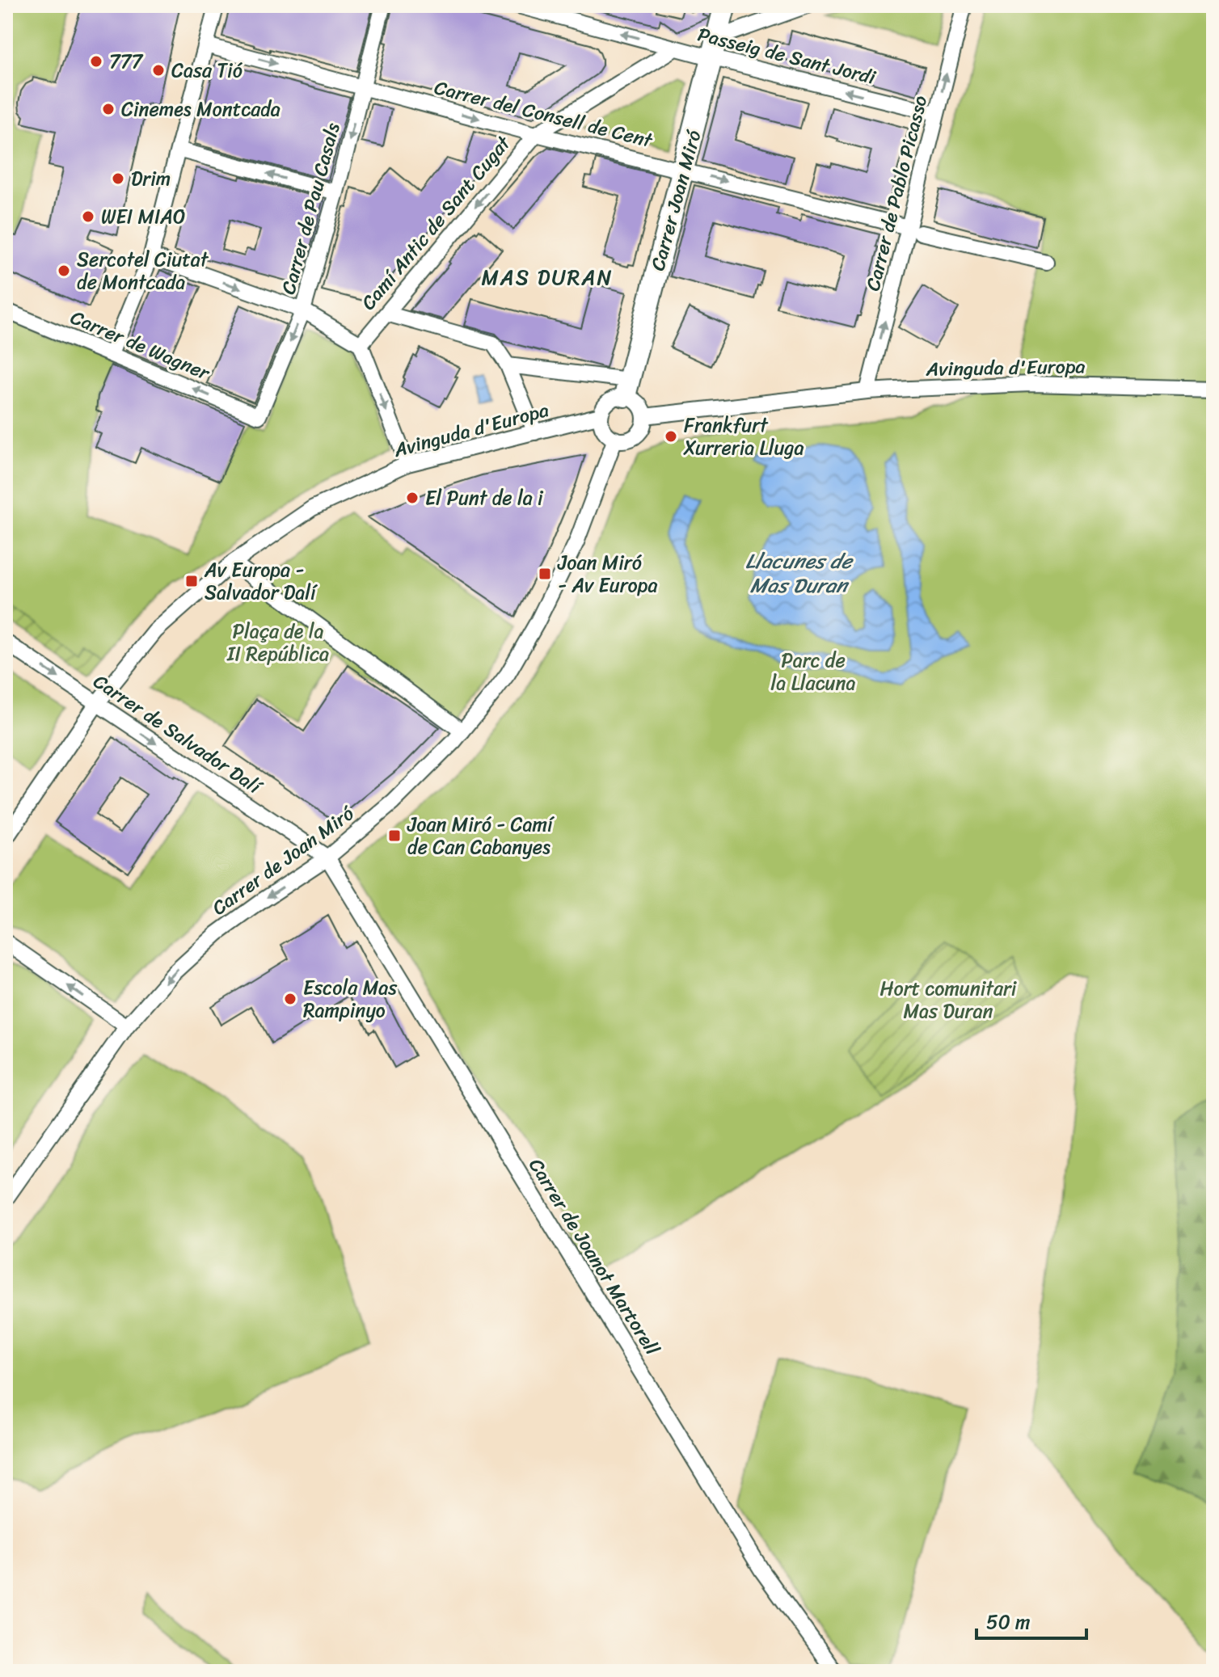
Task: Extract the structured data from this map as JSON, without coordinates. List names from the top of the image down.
{
  "streets": {
    "street": [
      "Passeig de Sant Jordi",
      "Carrer del Consell de Cent",
      "Carrer de Pablo Picasso",
      "Carrer Joan Miró",
      "Carrer de Pau Casals",
      "Camí Antic de Sant Cugat",
      "Carrer de Wagner",
      "Avinguda d'Europa",
      "Carrer de Salvador Dalí",
      "Carrer de Joan Miró",
      "Carrer de Joanot Martorell"
    ]
  },
  "crossings": [
    ["Passeig de Sant Jordi", "Carrer de Pablo Picasso"],
    ["Passeig de Sant Jordi", "Carrer Joan Miró"],
    ["Passeig de Sant Jordi", "Camí Antic de Sant Cugat"],
    ["Carrer del Consell de Cent", "Carrer de Pablo Picasso"],
    ["Carrer del Consell de Cent", "Carrer Joan Miró"],
    ["Carrer del Consell de Cent", "Carrer de Pau Casals"],
    ["Carrer del Consell de Cent", "Camí Antic de Sant Cugat"],
    ["Carrer de Pablo Picasso", "Avinguda d'Europa"],
    ["Carrer Joan Miró", "Avinguda d'Europa"],
    ["Carrer Joan Miró", "Carrer de Joan Miró"],
    ["Carrer de Pau Casals", "Carrer de Wagner"],
    ["Avinguda d'Europa", "Carrer de Salvador Dalí"],
    ["Avinguda d'Europa", "Carrer de Joan Miró"],
    ["Carrer de Salvador Dalí", "Carrer de Joan Miró"],
    ["Carrer de Salvador Dalí", "Carrer de Joanot Martorell"],
    ["Carrer de Joan Miró", "Carrer de Joanot Martorell"]
  ],
  "one_way": [
    "Passeig de Sant Jordi",
    "Carrer del Consell de Cent",
    "Carrer de Pablo Picasso",
    "Carrer de Pau Casals",
    "Camí Antic de Sant Cugat",
    "Carrer de Salvador Dalí"
  ],
  "districts": ["MAS DURAN"],
  "water": ["Llacunes de Mas Duran"],
  "parks": ["Plaça de la II República", "Parc de la Llacuna", "Hort comunitari Mas Duran"],
  "places": {
    "other": [
      "777",
      "Casa Tió",
      "Cinemes Montcada",
      "Drim",
      "WEI MIAO",
      "Sercotel Ciutat de Montcada",
      "Frankfurt Xurreria Lluga",
      "El Punt de la i",
      "Escola Mas Rampinyo"
    ],
    "transit": ["Joan Miró - Av Europa", "Av Europa - Salvador Dalí", "Joan Miró - Camí de Can Cabanyes"]
  },
  "scale_bar": "50 m"
}
